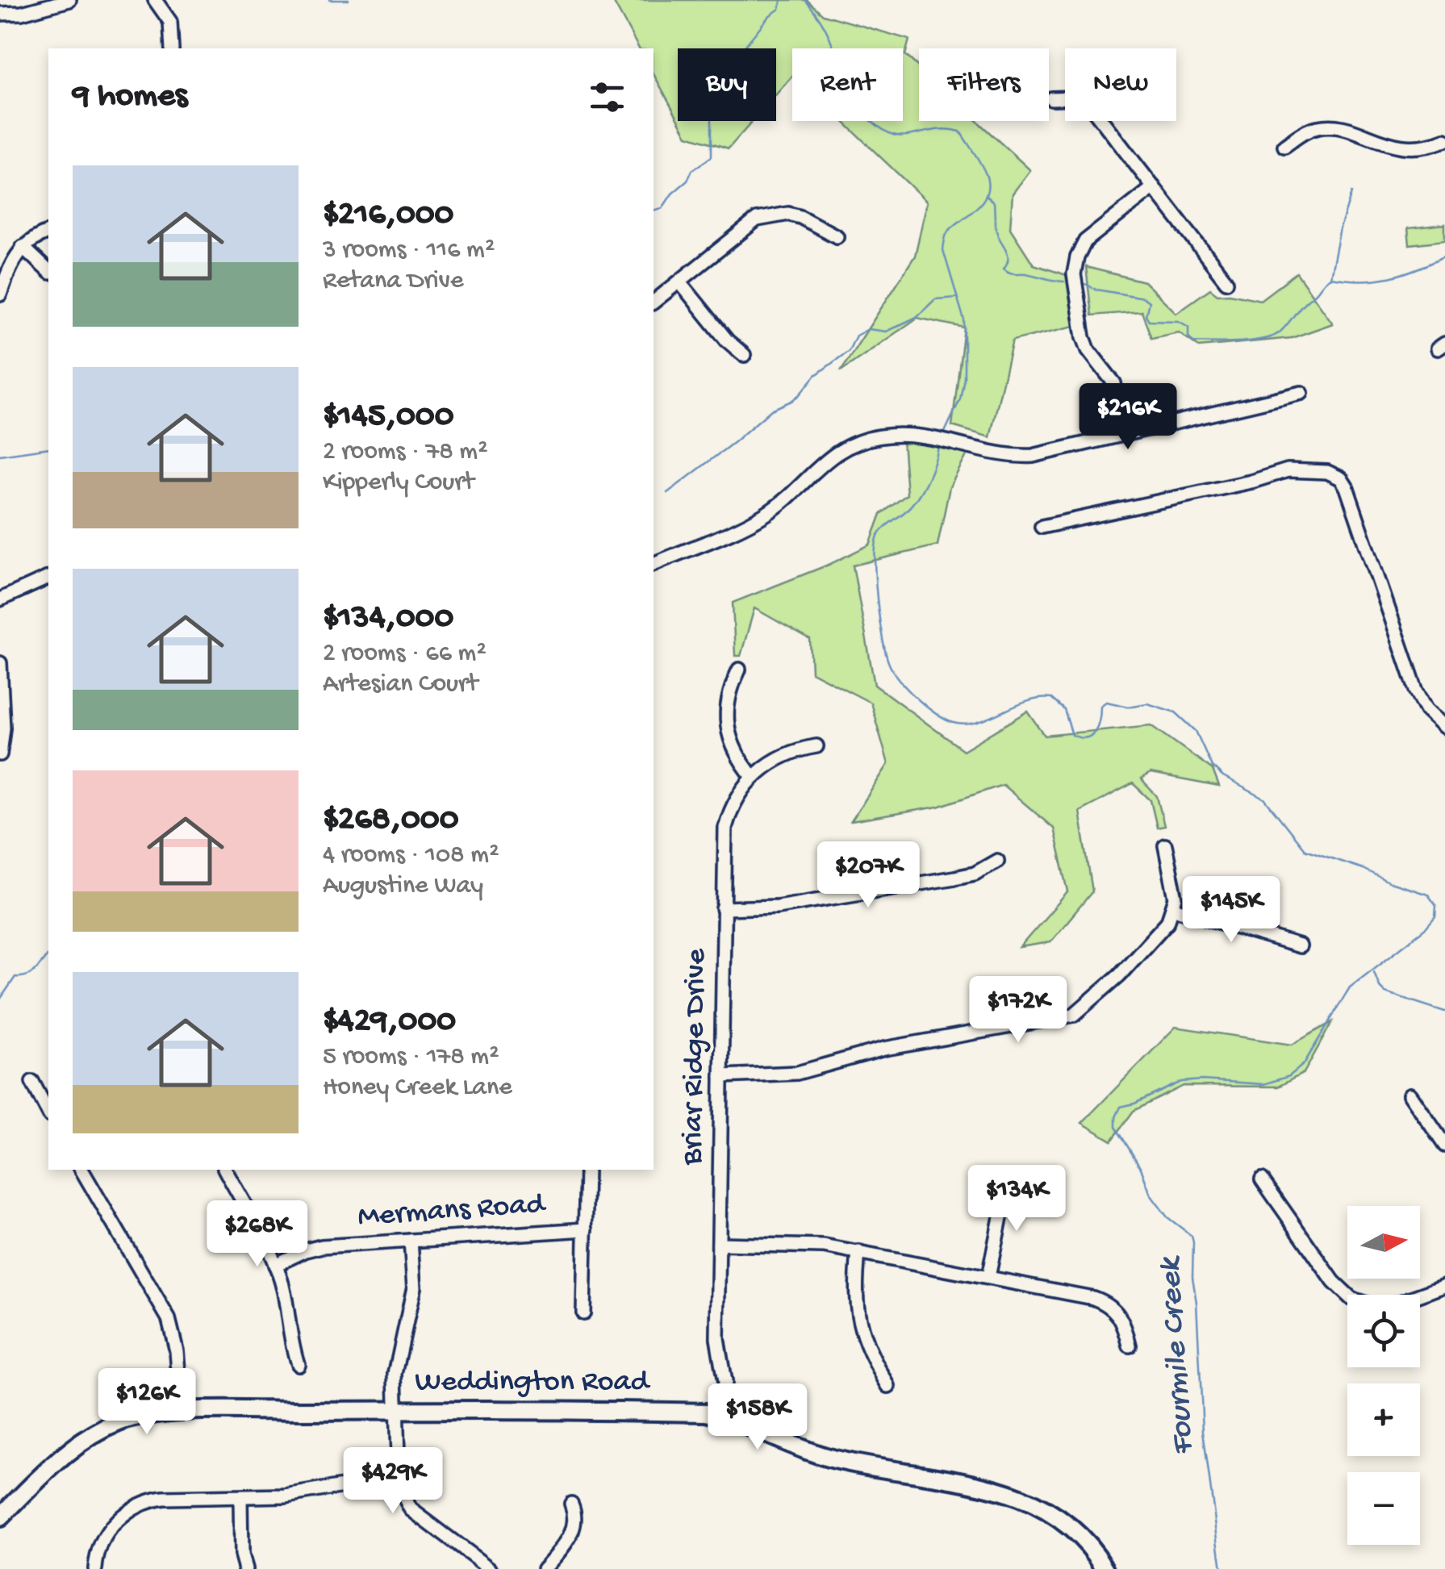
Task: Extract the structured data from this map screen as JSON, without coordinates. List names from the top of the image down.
{
  "streets": {
    "main road": ["Weddington Road"],
    "street": ["Briar Ridge Drive", "Mermans Road"]
  },
  "crossings": [
    ["Briar Ridge Drive", "Weddington Road"]
  ],
  "water": ["Fourmile Creek"],
  "north": "right",
  "page": {
    "chip": [
      "Buy",
      "Rent",
      "Filters",
      "New"
    ],
    "heading": "9 homes",
    "list": [
      {
        "name": "$216,000",
        "note": "3 rooms · 116 m² · Retana Drive"
      },
      {
        "name": "$145,000",
        "note": "2 rooms · 78 m² · Kipperly Court"
      },
      {
        "name": "$134,000",
        "note": "2 rooms · 66 m² · Artesian Court"
      },
      {
        "name": "$268,000",
        "note": "4 rooms · 108 m² · Augustine Way"
      },
      {
        "name": "$429,000",
        "note": "5 rooms · 178 m² · Honey Creek Lane"
      }
    ],
    "price": [
      "$216K",
      "$207K",
      "$145K",
      "$172K",
      "$134K",
      "$268K",
      "$126K",
      "$158K",
      "$429K"
    ],
    "map_buttons": ["+", "−"]
  }
}
